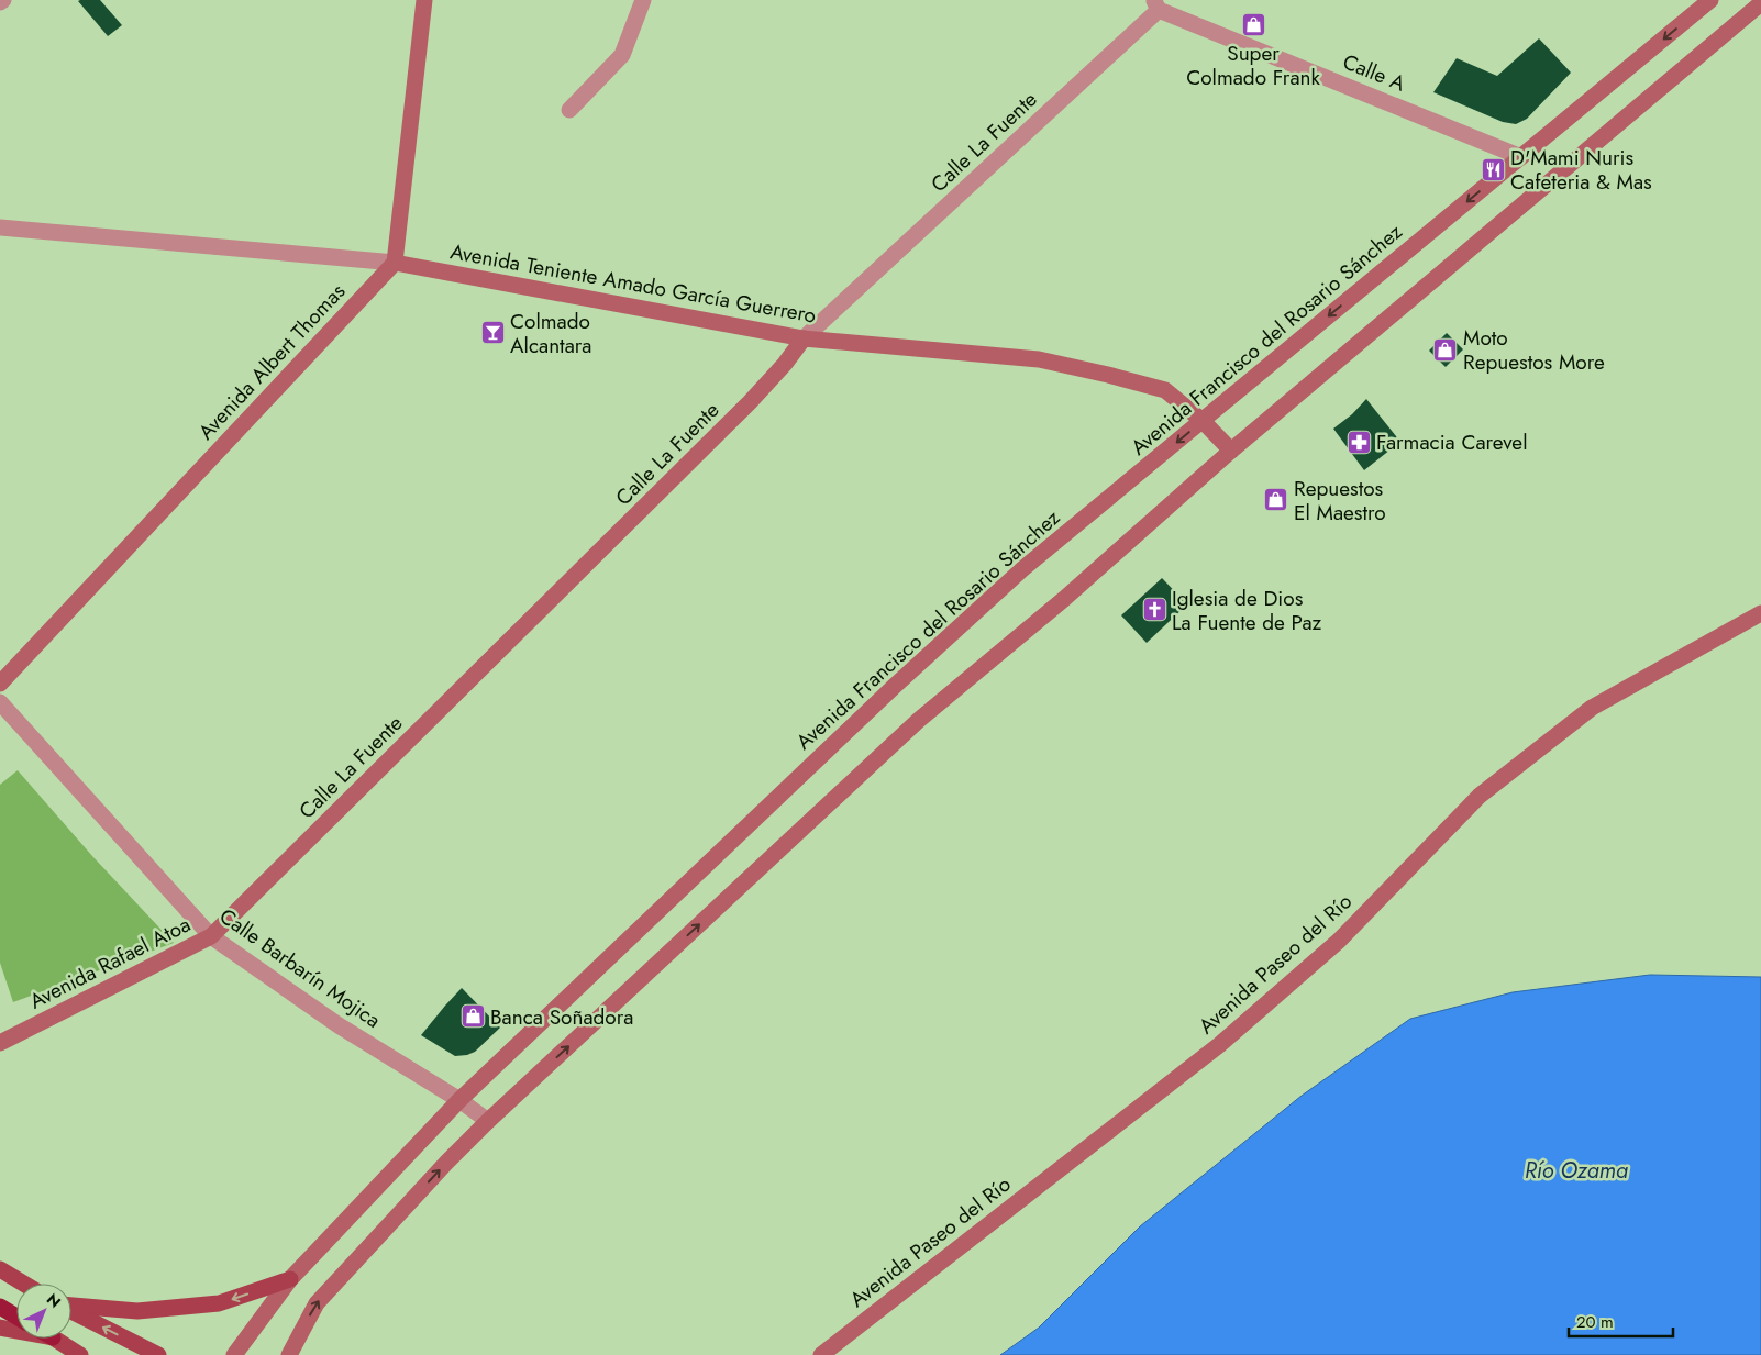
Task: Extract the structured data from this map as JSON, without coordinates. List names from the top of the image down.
{
  "streets": {
    "main road": [
      "Calle La Fuente",
      "Avenida Teniente Amado García Guerrero",
      "Avenida Francisco del Rosario Sánchez",
      "Avenida Albert Thomas",
      "Avenida Rafael Atoa",
      "Avenida Paseo del Río"
    ],
    "street": ["Calle A", "Calle Barbarín Mojica"]
  },
  "crossings": [
    ["Calle A", "Calle La Fuente"],
    ["Calle A", "Avenida Francisco del Rosario Sánchez"],
    ["Calle La Fuente", "Avenida Teniente Amado García Guerrero"],
    ["Calle La Fuente", "Avenida Rafael Atoa"],
    ["Calle La Fuente", "Calle Barbarín Mojica"],
    ["Avenida Teniente Amado García Guerrero", "Avenida Francisco del Rosario Sánchez"],
    ["Avenida Teniente Amado García Guerrero", "Avenida Albert Thomas"],
    ["Avenida Francisco del Rosario Sánchez", "Calle Barbarín Mojica"],
    ["Avenida Rafael Atoa", "Calle Barbarín Mojica"]
  ],
  "water": ["Río Ozama"],
  "places": {
    "shop": [
      "Super Colmado Frank",
      "Moto Repuestos More",
      "Repuestos El Maestro",
      "Banca Soñadora"
    ],
    "restaurant": ["D'Mami Nuris Cafeteria & Mas"],
    "bar": ["Colmado Alcantara"],
    "pharmacy": ["Farmacia Carevel"],
    "church": ["Iglesia de Dios La Fuente de Paz"]
  },
  "scale_bar": "20 m",
  "north": "top right"
}
